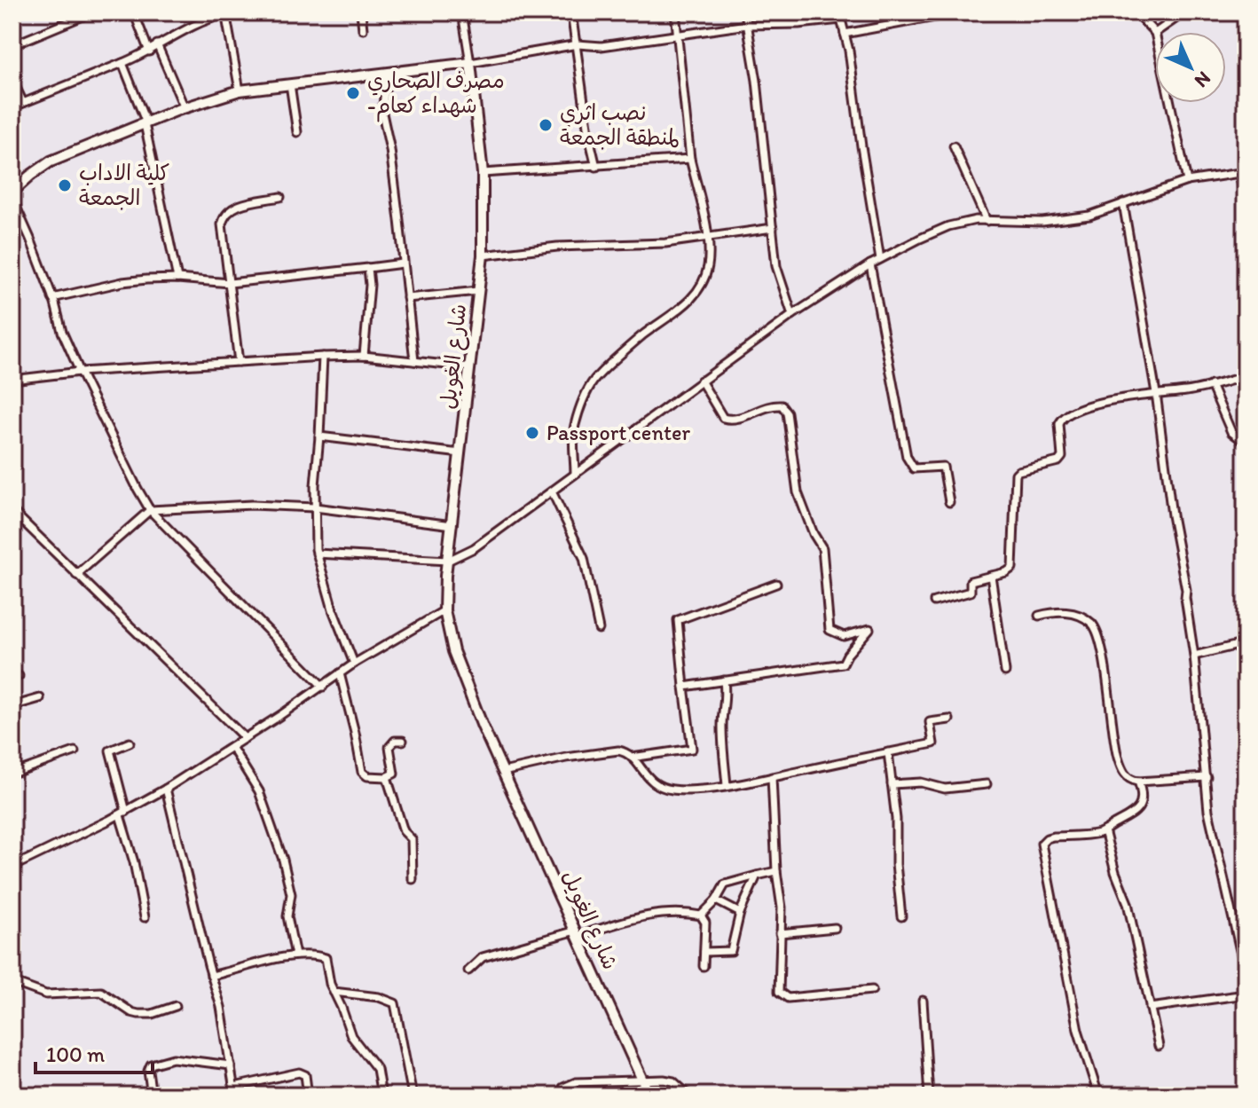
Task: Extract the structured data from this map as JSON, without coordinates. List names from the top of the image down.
{
  "streets": {
    "street": ["شارع الغويل"]
  },
  "places": [
    "مصرف الصحاري -شهداء كعام",
    "نصب اثري لمنطقة الجمعة",
    "كلية اﻻداب الجمعة",
    "Passport center"
  ],
  "scale_bar": "100 m",
  "north": "bottom right"
}
